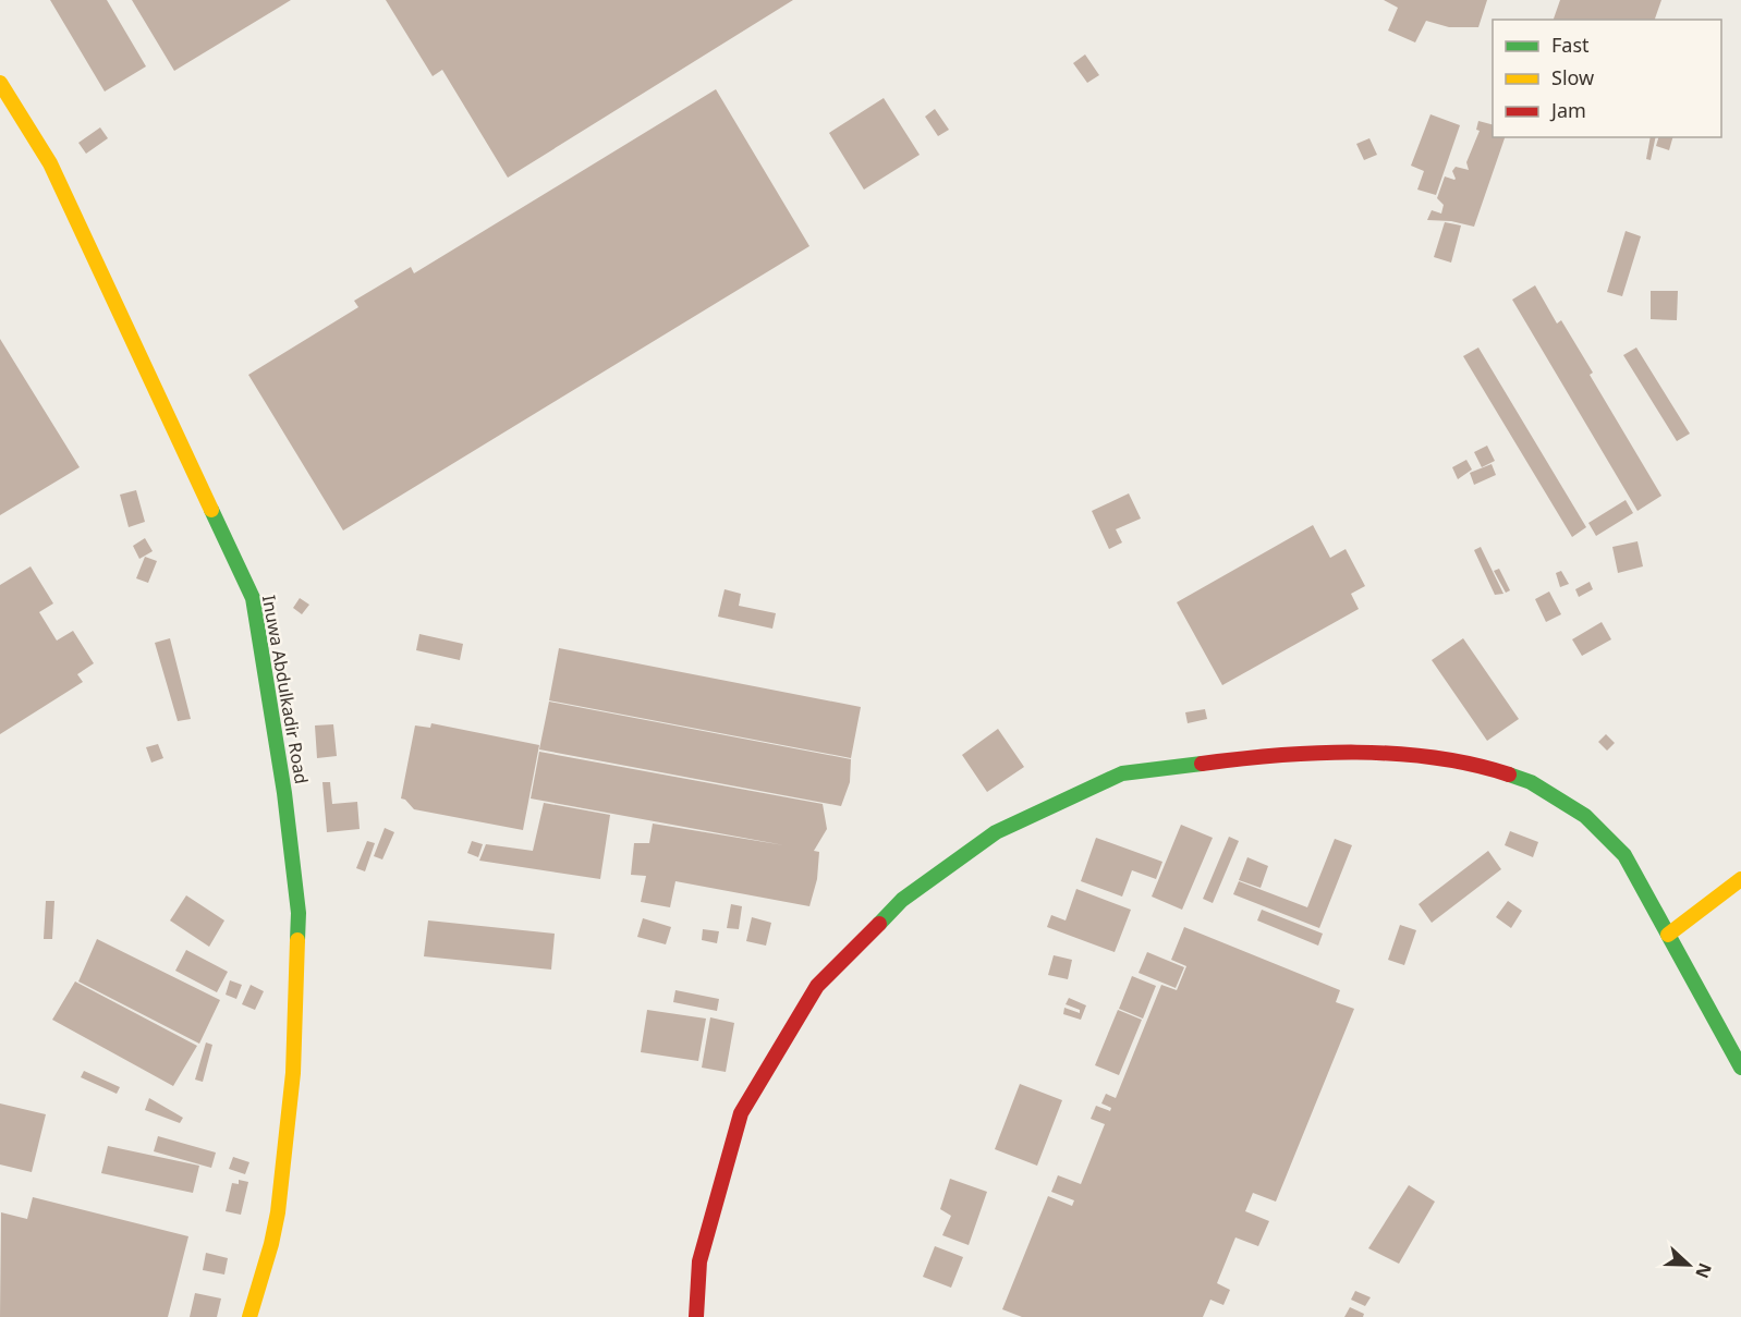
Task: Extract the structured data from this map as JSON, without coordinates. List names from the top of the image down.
{
  "streets": {
    "main road": ["Inuwa Abdulkadir Road"]
  },
  "legend": ["Fast", "Slow", "Jam"],
  "north": "right"
}
